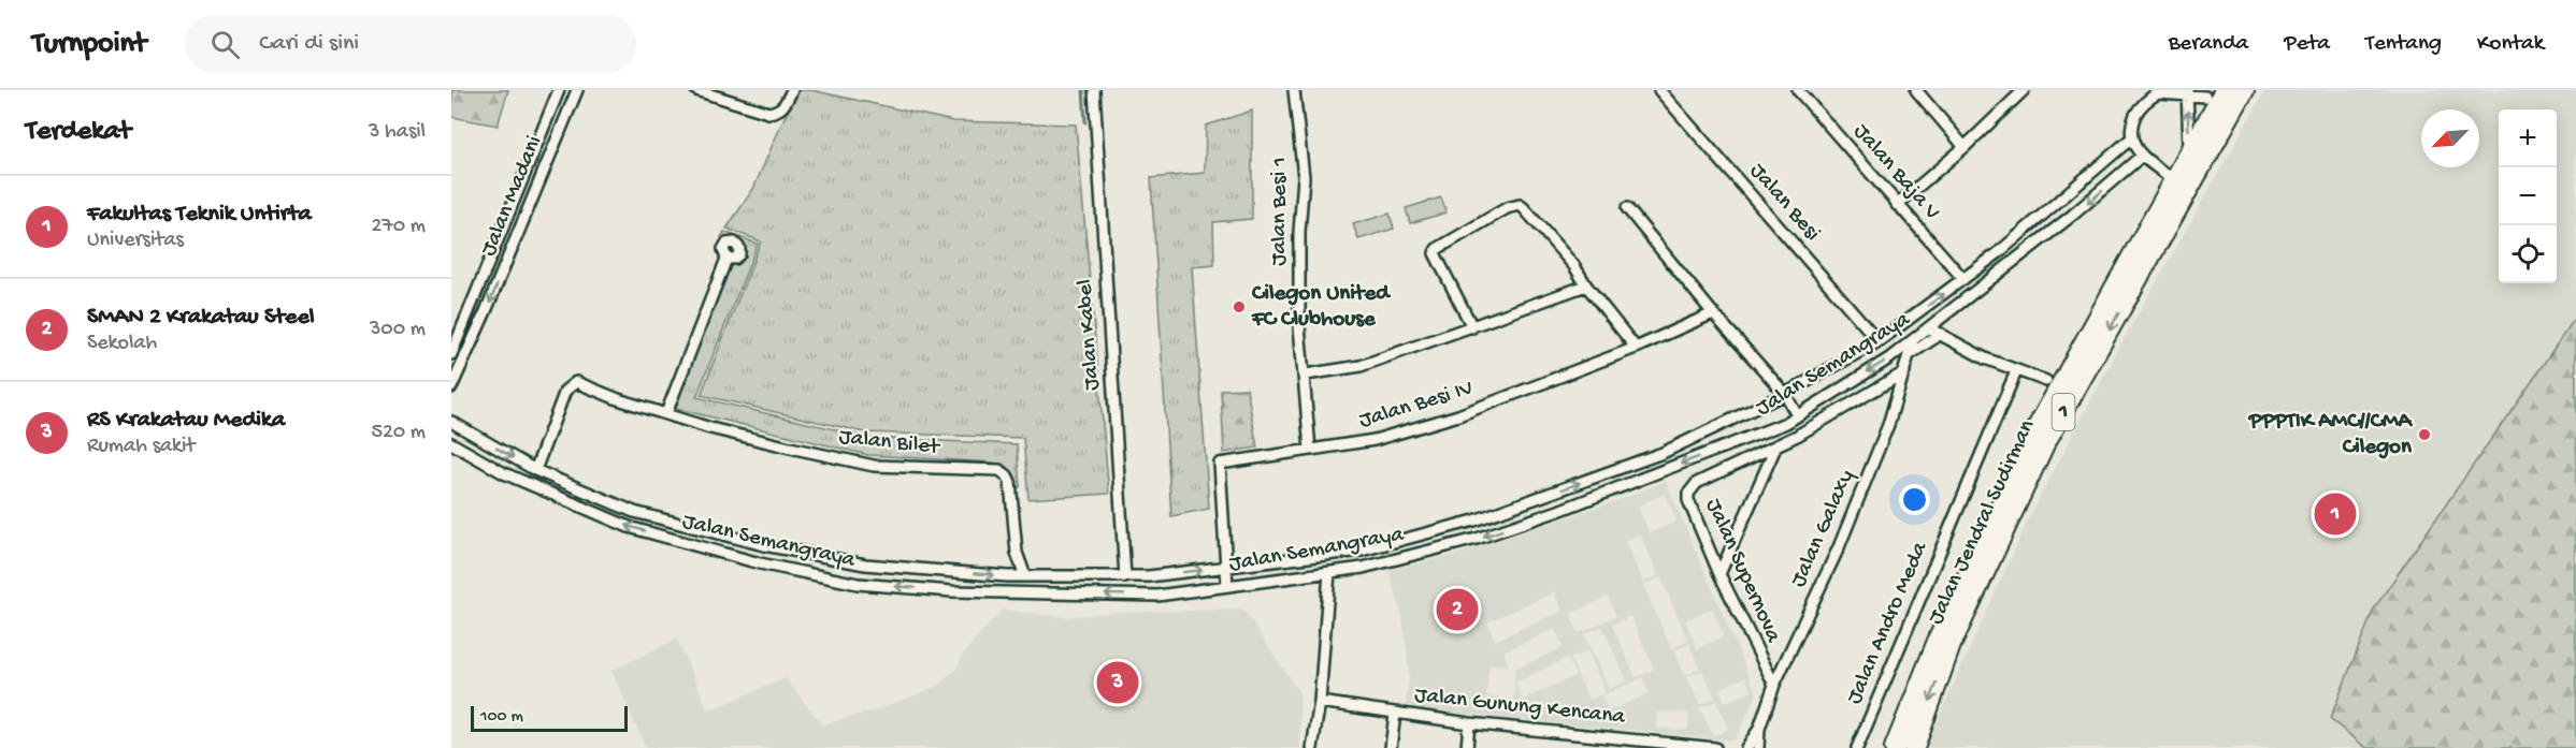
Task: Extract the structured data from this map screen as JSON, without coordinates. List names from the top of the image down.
{
  "streets": {
    "highway": ["1", "Jalan Jendral Sudirman"],
    "street": [
      "Jalan Baja V",
      "Jalan Madani",
      "Jalan Besi",
      "Jalan Besi 1",
      "Jalan Kabel",
      "Jalan Semangraya",
      "Jalan Besi IV",
      "Jalan Bilet",
      "Jalan Galaxy",
      "Jalan Supernova",
      "Jalan Andro Meda",
      "Jalan Gunung Kencana"
    ]
  },
  "crossings": [
    ["Jalan Baja V", "Jalan Semangraya"],
    ["Jalan Besi", "Jalan Semangraya"],
    ["Jalan Besi 1", "Jalan Besi IV"],
    ["Jalan Kabel", "Jalan Semangraya"],
    ["Jalan Semangraya", "Jalan Besi IV"],
    ["Jalan Semangraya", "Jalan Bilet"],
    ["Jalan Semangraya", "Jalan Galaxy"],
    ["1", "Jalan Jendral Sudirman"],
    ["Jalan Galaxy", "Jalan Supernova"]
  ],
  "places": ["Cilegon United FC Clubhouse", "PPPTIK AMC//CMA Cilegon"],
  "scale_bar": "100 m",
  "north": "bottom left",
  "page": {
    "header": "Turnpoint",
    "search": "Cari di sini",
    "nav": [
      "Beranda",
      "Peta",
      "Tentang",
      "Kontak"
    ],
    "heading": ["Terdekat", "3 hasil"],
    "map_buttons": ["+", "−"],
    "list": [
      {
        "mark": "1",
        "name": "Fakultas Teknik Untirta",
        "note": "Universitas",
        "value": "270 m"
      },
      {
        "mark": "2",
        "name": "SMAN 2 Krakatau Steel",
        "note": "Sekolah",
        "value": "300 m"
      },
      {
        "mark": "3",
        "name": "RS Krakatau Medika",
        "note": "Rumah sakit",
        "value": "520 m"
      }
    ],
    "pins": ["1", "2", "3"],
    "scale": "100 m"
  }
}
